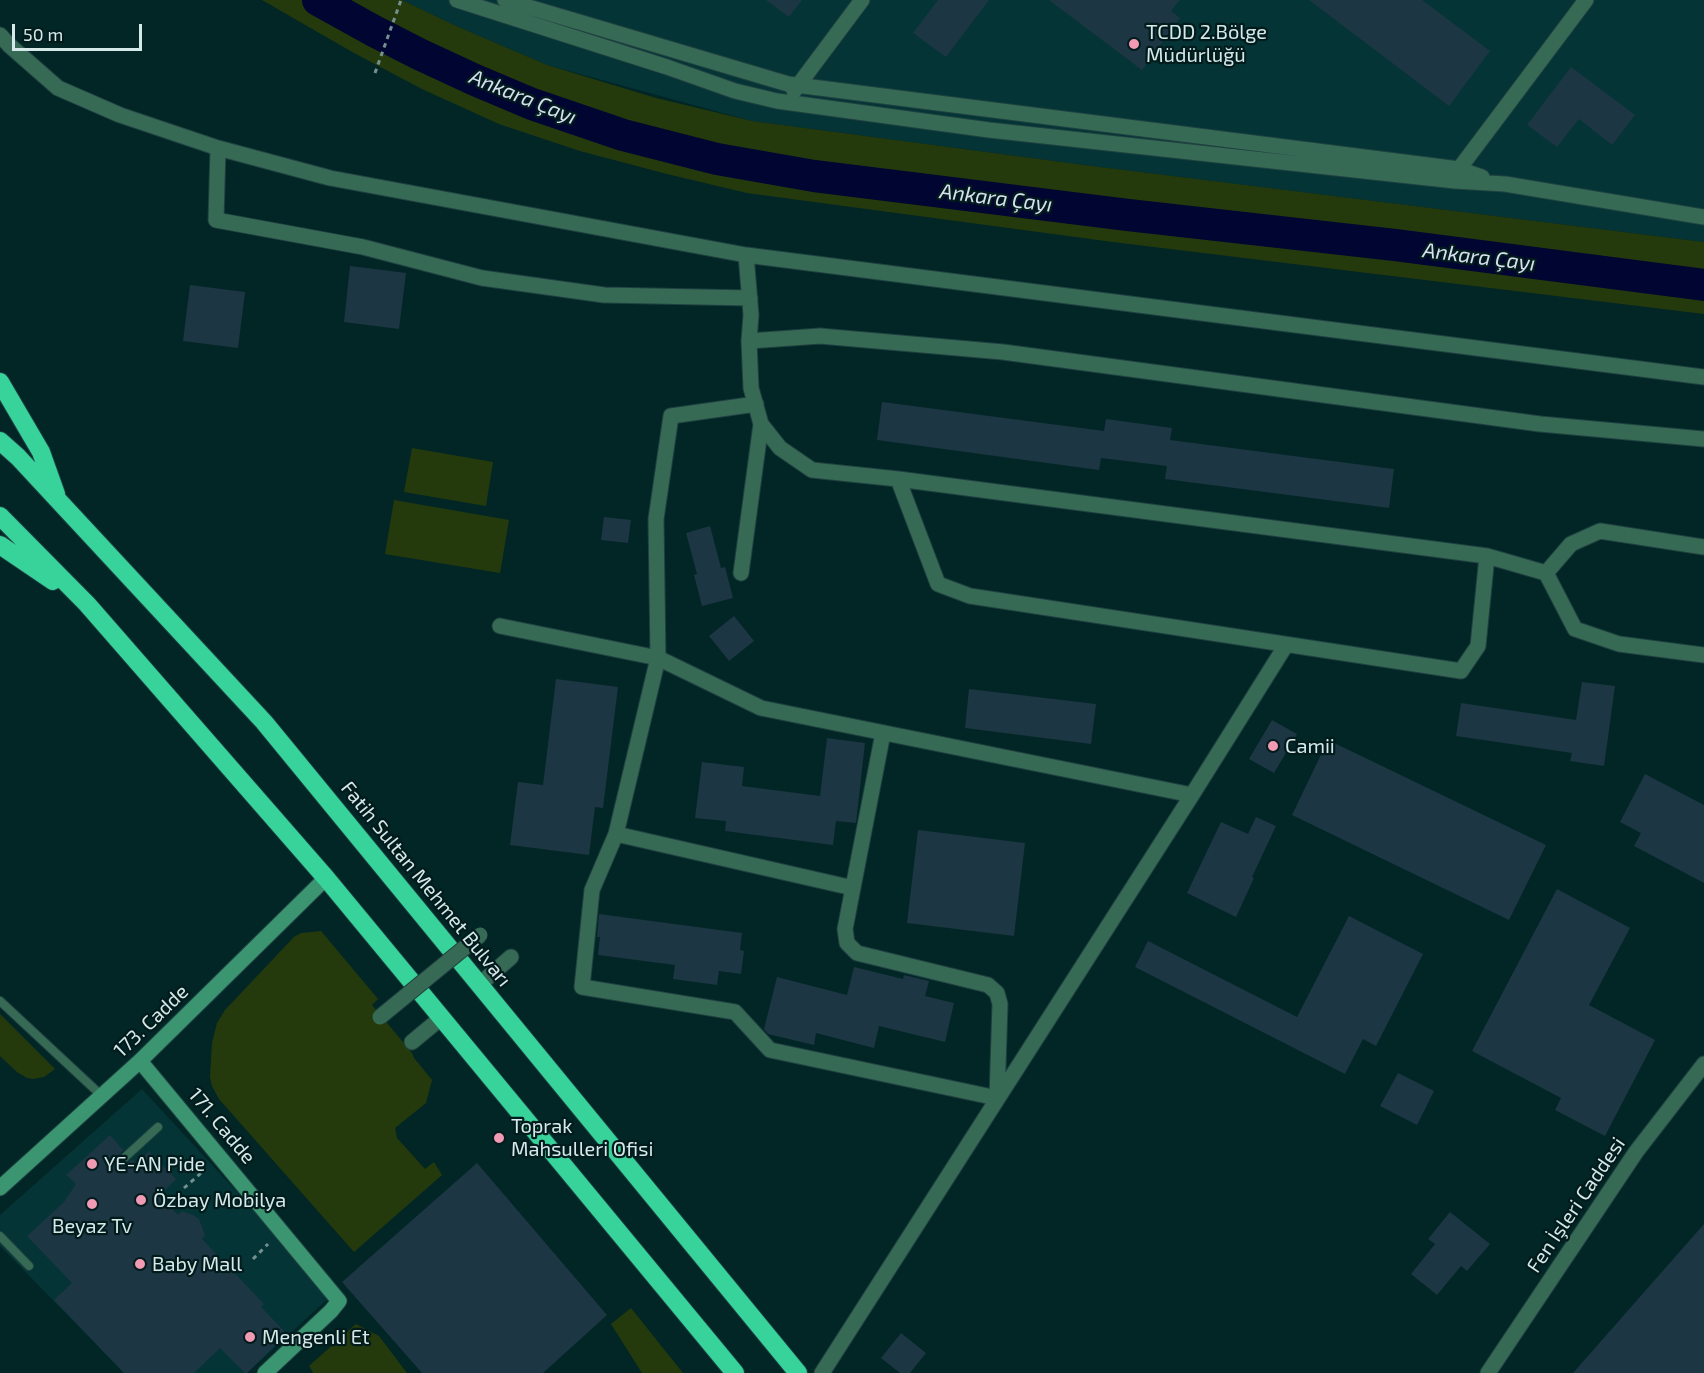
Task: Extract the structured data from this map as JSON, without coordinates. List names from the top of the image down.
{
  "streets": {
    "highway": ["Fatih Sultan Mehmet Bulvarı"],
    "street": ["173. Cadde", "171. Cadde", "Fen İşleri Caddesi"]
  },
  "crossings": [
    ["173. Cadde", "171. Cadde"]
  ],
  "water": ["Ankara Çayı"],
  "places": [
    "TCDD 2.Bölge Müdürlüğü",
    "Camii",
    "Toprak Mahsulleri Ofisi",
    "YE-AN Pide",
    "Özbay Mobilya",
    "Beyaz Tv",
    "Baby Mall",
    "Mengenli Et"
  ],
  "scale_bar": "50 m"
}
